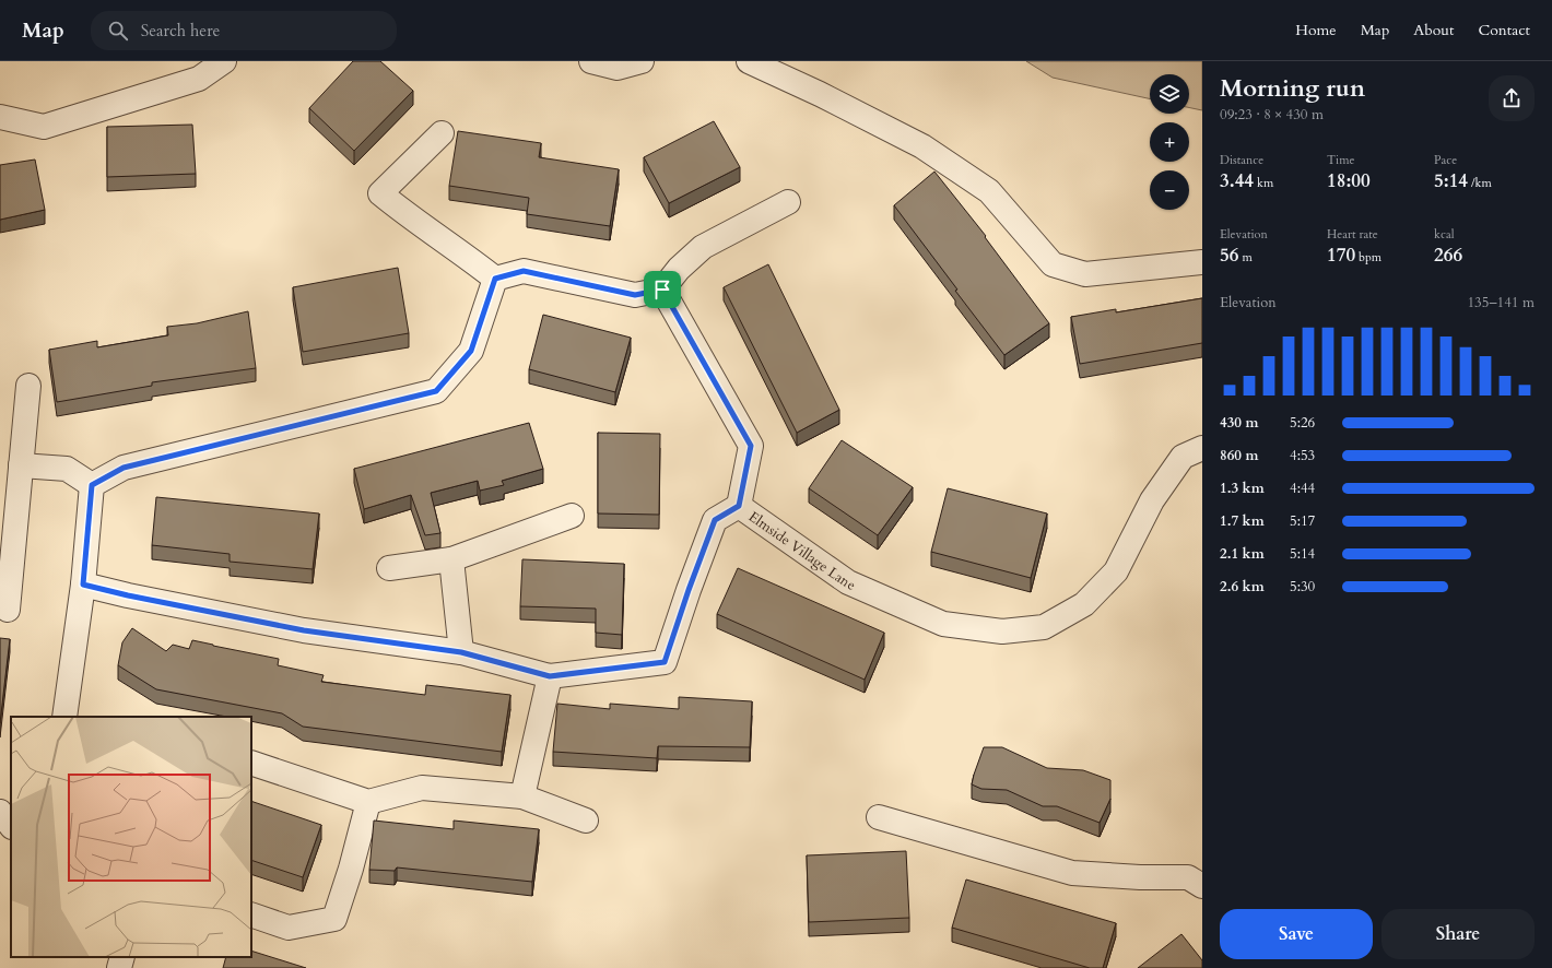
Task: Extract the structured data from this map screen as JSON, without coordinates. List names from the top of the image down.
{
  "streets": {
    "street": ["Elmside Village Lane"]
  },
  "page": {
    "header": "Map",
    "search": "Search here",
    "nav": [
      "Home",
      "Map",
      "About",
      "Contact"
    ],
    "heading": ["Morning run", "09:23 · 8 × 430 m"],
    "map_buttons": ["+", "−"],
    "stats": [
      ["Distance", "3.44 km"],
      ["Time", "18:00"],
      ["Pace", "5:14 /km"],
      ["Elevation", "56 m"],
      ["Heart rate", "170 bpm"],
      ["kcal", "266"]
    ],
    "chart": ["Elevation", "135–141 m"],
    "list": [
      {
        "name": "430 m",
        "note": "5:26"
      },
      {
        "name": "860 m",
        "note": "4:53"
      },
      {
        "name": "1.3 km",
        "note": "4:44"
      },
      {
        "name": "1.7 km",
        "note": "5:17"
      },
      {
        "name": "2.1 km",
        "note": "5:14"
      },
      {
        "name": "2.6 km",
        "note": "5:30"
      }
    ],
    "buttons": ["Save", "Share"]
  }
}
